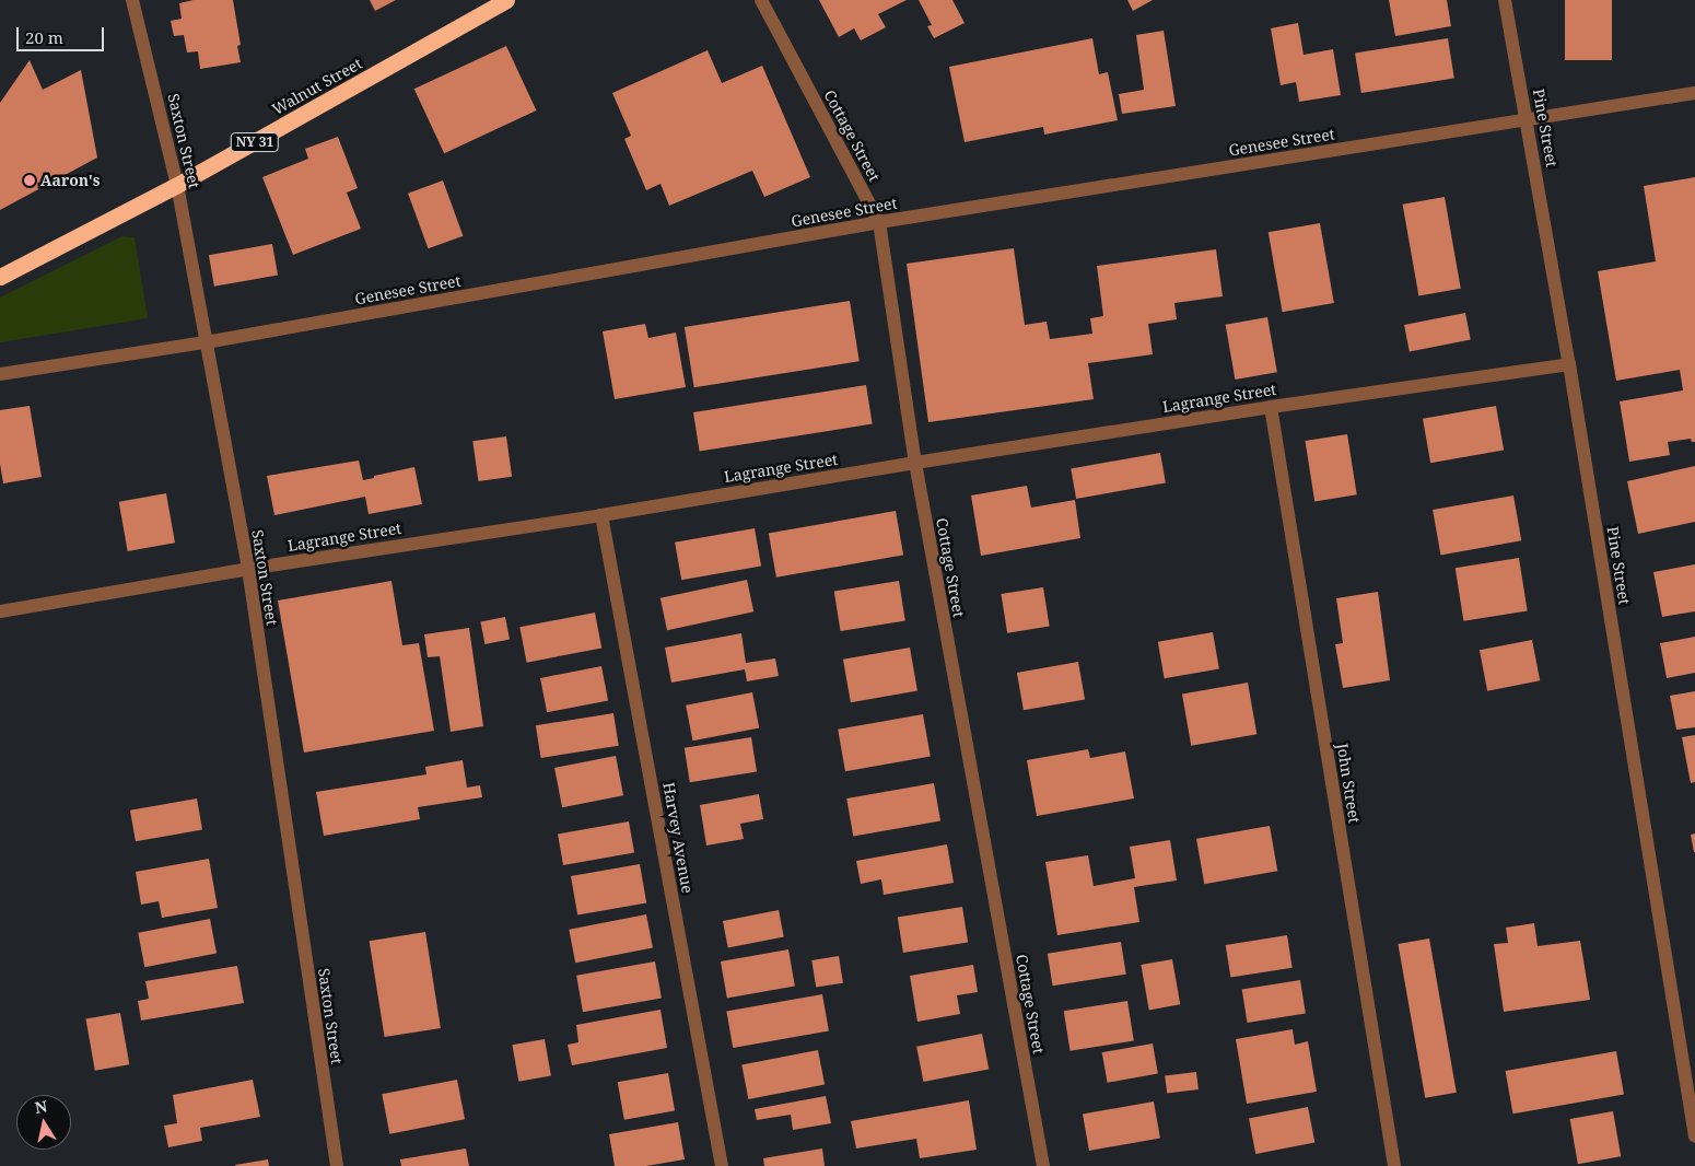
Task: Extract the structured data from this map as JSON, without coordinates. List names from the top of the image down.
{
  "streets": {
    "highway": ["Walnut Street", "NY 31"],
    "street": [
      "Pine Street",
      "Cottage Street",
      "Saxton Street",
      "Genesee Street",
      "Lagrange Street",
      "John Street",
      "Harvey Avenue"
    ]
  },
  "crossings": [
    ["Walnut Street", "Saxton Street"],
    ["Pine Street", "Genesee Street"],
    ["Pine Street", "Lagrange Street"],
    ["Cottage Street", "Genesee Street"],
    ["Cottage Street", "Lagrange Street"],
    ["Saxton Street", "Genesee Street"],
    ["Saxton Street", "Lagrange Street"],
    ["Lagrange Street", "John Street"],
    ["Lagrange Street", "Harvey Avenue"]
  ],
  "places": ["Aaron's"],
  "scale_bar": "20 m",
  "north": "top"
}
